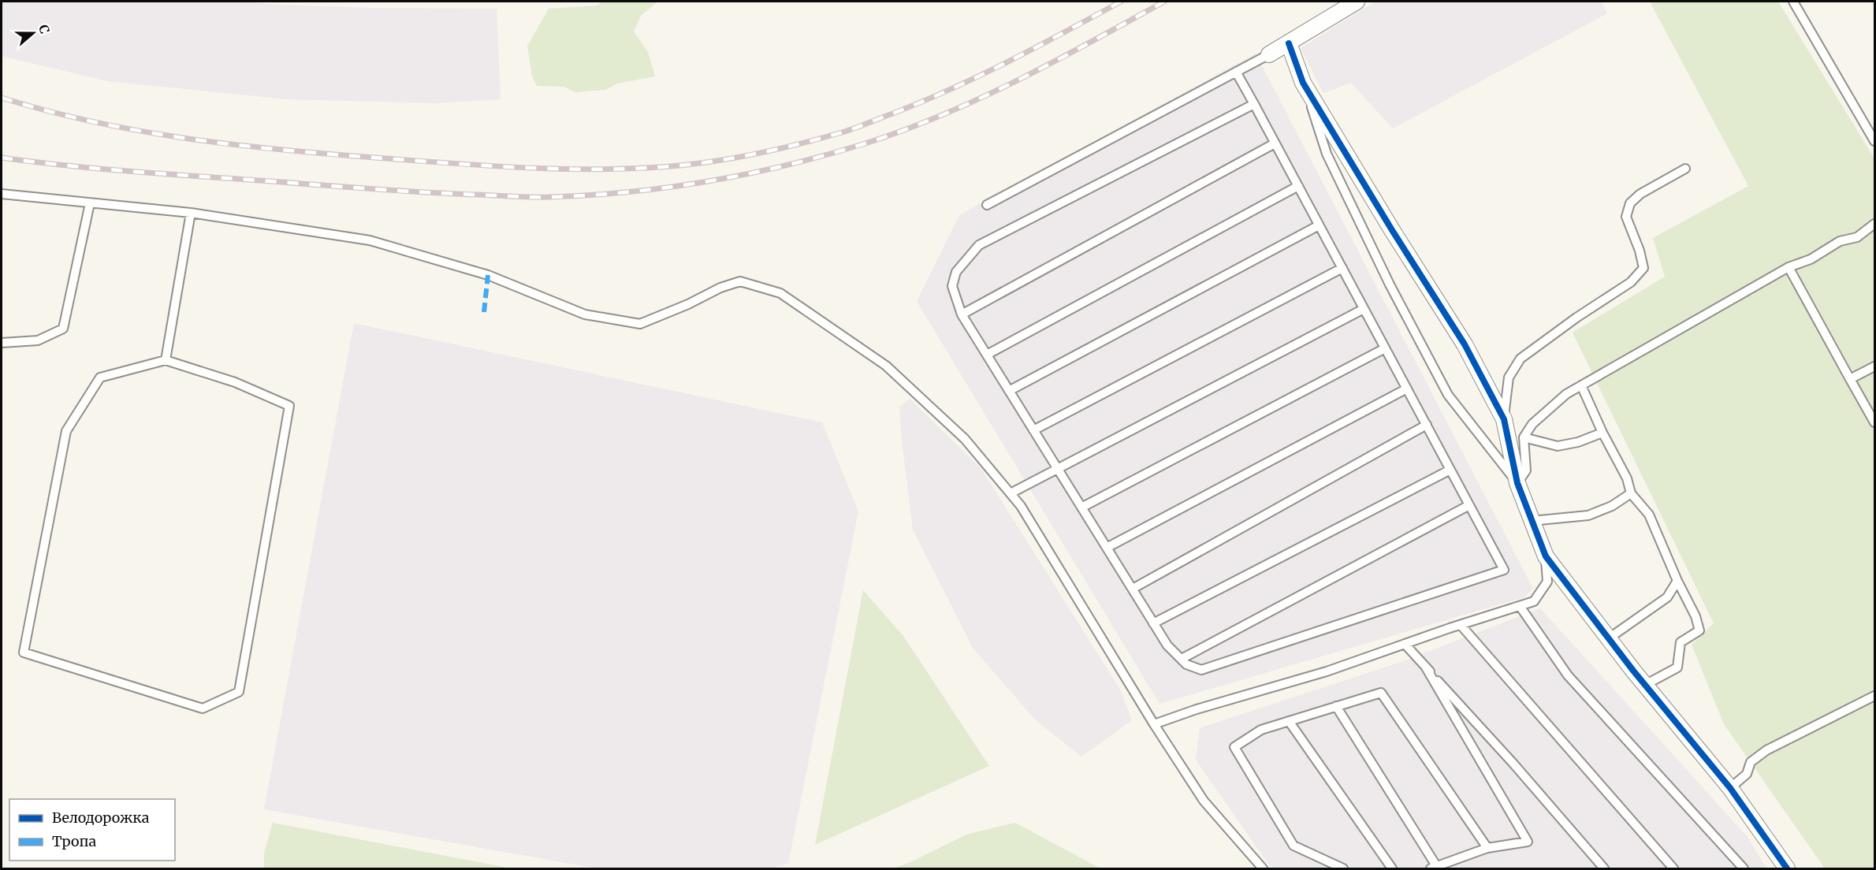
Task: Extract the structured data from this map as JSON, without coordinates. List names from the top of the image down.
{
  "legend": ["Велодорожка", "Тропа"],
  "north": "right"
}
